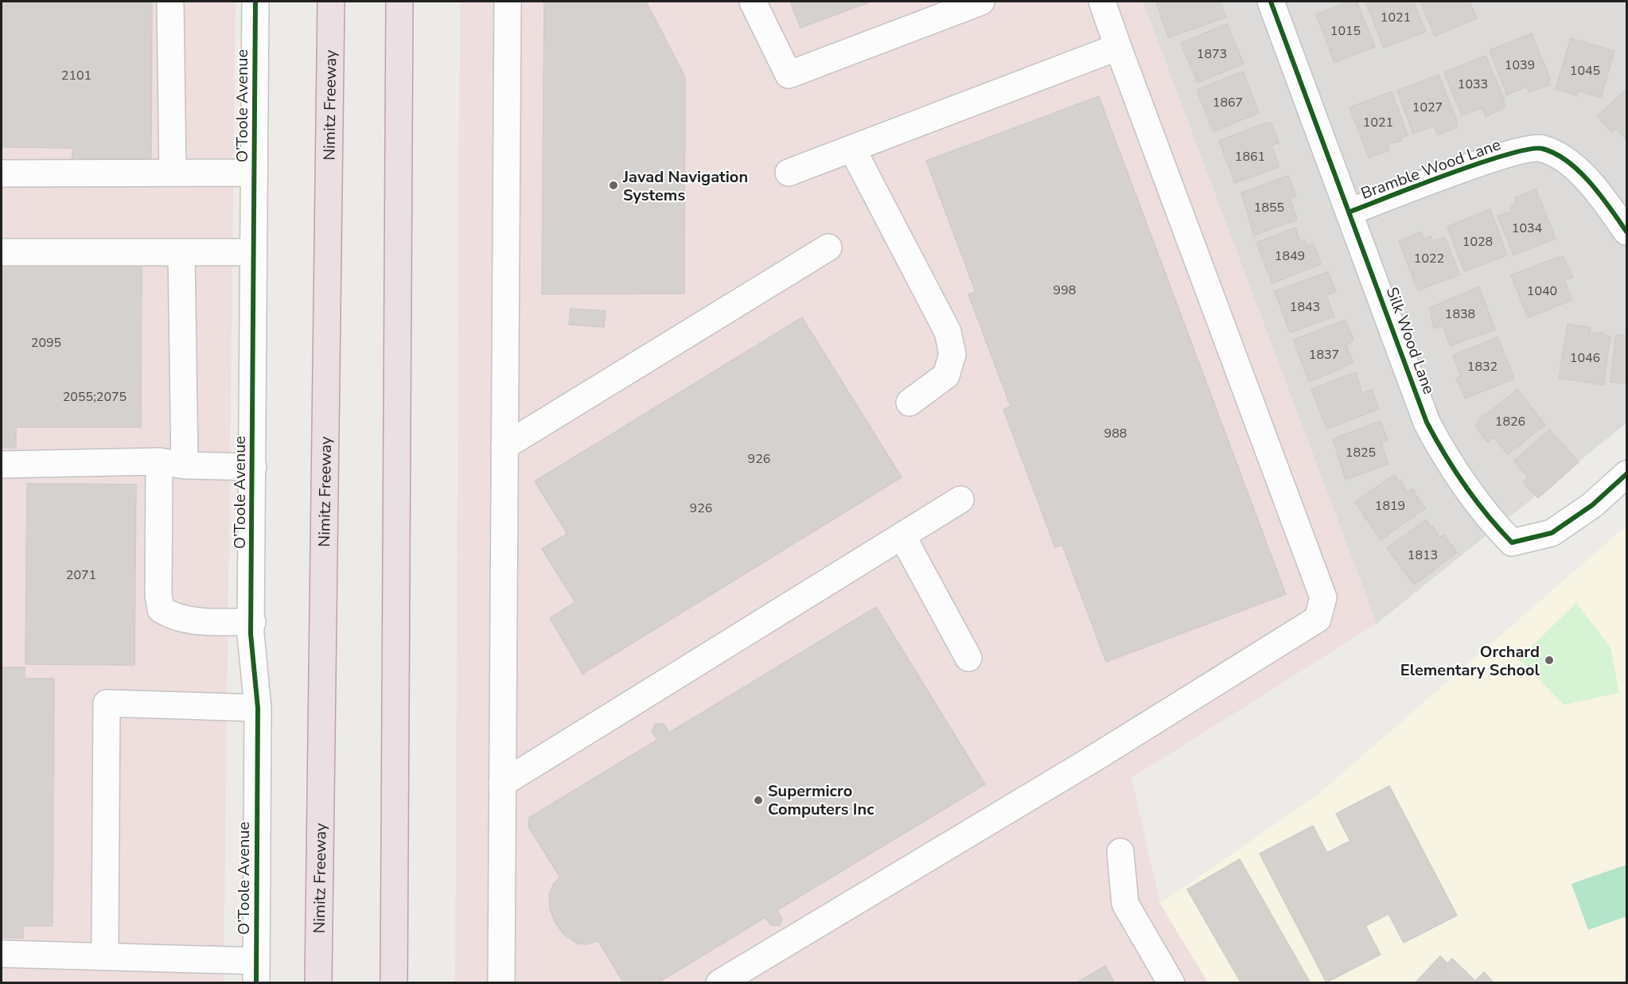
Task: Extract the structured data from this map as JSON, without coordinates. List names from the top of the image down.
{
  "streets": {
    "highway": ["Nimitz Freeway"],
    "street": ["O’Toole Avenue", "Bramble Wood Lane", "Silk Wood Lane"]
  },
  "crossings": [
    ["Bramble Wood Lane", "Silk Wood Lane"]
  ],
  "places": ["Javad Navigation Systems", "Orchard Elementary School", "Supermicro Computers Inc"],
  "house_numbers": [
    "1021",
    "1015",
    "1873",
    "1039",
    "1045",
    "2101",
    "1033",
    "1867",
    "1027",
    "1021",
    "1861",
    "1855",
    "1034",
    "1028",
    "1849",
    "1022",
    "998",
    "1040",
    "1843",
    "1838",
    "2095",
    "1837",
    "1046",
    "1832",
    "2055;2075",
    "1826",
    "988",
    "1825",
    "926",
    "1819",
    "926",
    "1813",
    "2071"
  ]
}
